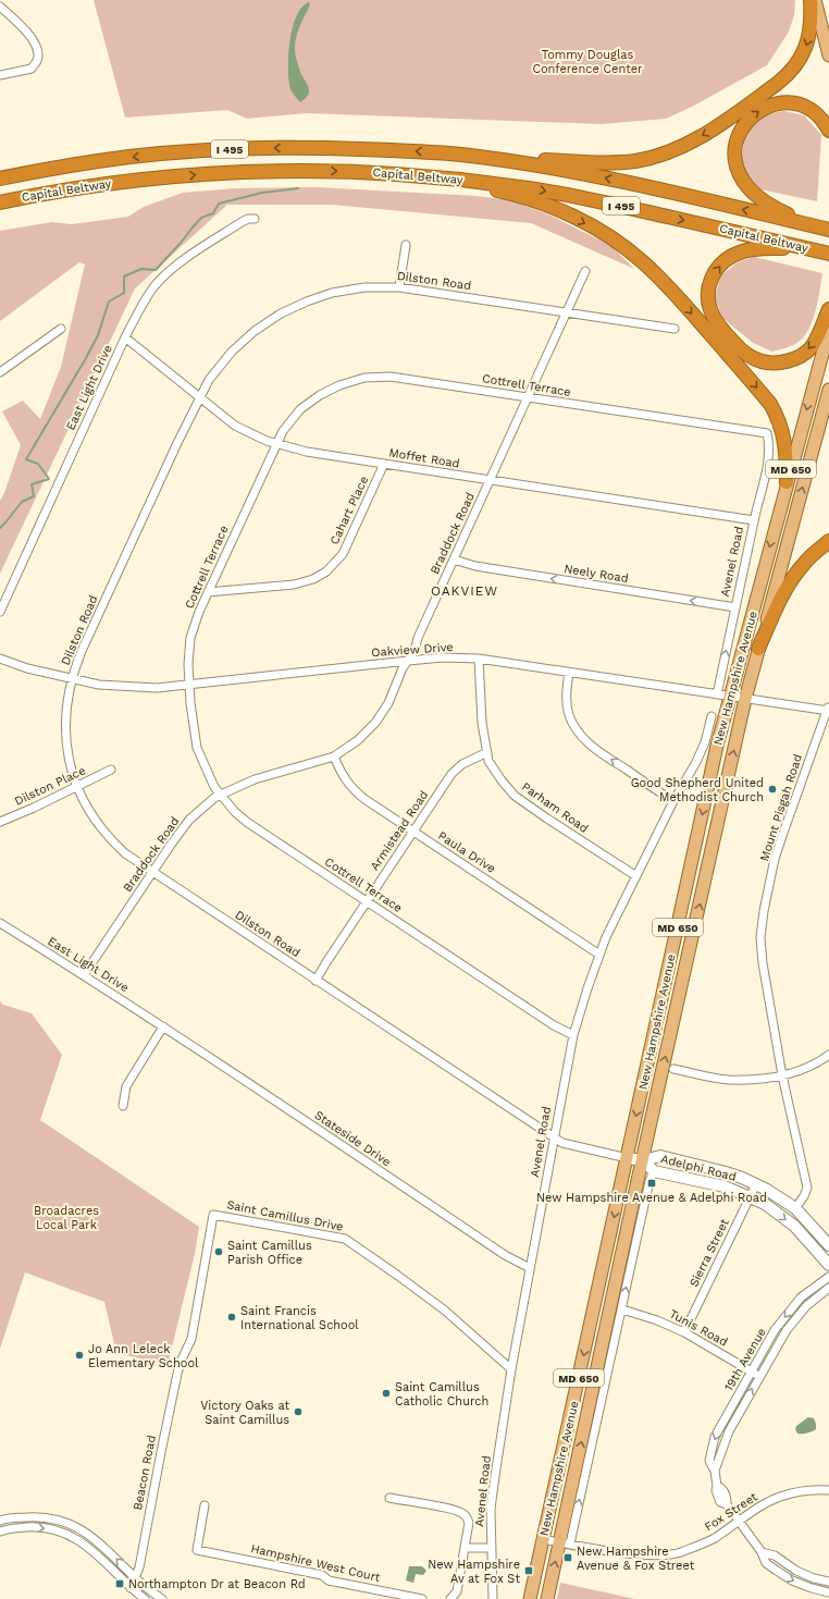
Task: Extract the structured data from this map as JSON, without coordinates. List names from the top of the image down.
{
  "streets": {
    "highway": ["I 495", "Capital Beltway"],
    "main road": ["MD 650", "New Hampshire Avenue", "Adelphi Road"],
    "street": [
      "Dilston Road",
      "Cottrell Terrace",
      "East Light Drive",
      "Moffet Road",
      "Cahart Place",
      "Braddock Road",
      "Avenel Road",
      "Neely Road",
      "Oakview Drive",
      "Dilston Place",
      "Parham Road",
      "Mount Pisgah Road",
      "Armistead Road",
      "Paula Drive",
      "Stateside Drive",
      "Saint Camillus Drive",
      "Sierra Street",
      "Tunis Road",
      "19th Avenue",
      "Beacon Road",
      "Fox Street",
      "Hampshire West Court"
    ]
  },
  "crossings": [
    ["Dilston Road", "Moffet Road"],
    ["Dilston Road", "Braddock Road"],
    ["Dilston Road", "Avenel Road"],
    ["Dilston Road", "Oakview Drive"],
    ["Dilston Road", "New Hampshire Avenue"],
    ["Dilston Road", "Dilston Place"],
    ["Dilston Road", "Armistead Road"],
    ["Dilston Road", "Adelphi Road"],
    ["Cottrell Terrace", "Moffet Road"],
    ["Cottrell Terrace", "Cahart Place"],
    ["Cottrell Terrace", "Braddock Road"],
    ["Cottrell Terrace", "Avenel Road"],
    ["Cottrell Terrace", "Oakview Drive"],
    ["Cottrell Terrace", "Armistead Road"],
    ["East Light Drive", "Moffet Road"],
    ["East Light Drive", "Braddock Road"],
    ["East Light Drive", "Stateside Drive"],
    ["Moffet Road", "Cahart Place"],
    ["Moffet Road", "Braddock Road"],
    ["Moffet Road", "Avenel Road"],
    ["Braddock Road", "Neely Road"],
    ["Braddock Road", "Oakview Drive"],
    ["Braddock Road", "Paula Drive"],
    ["Avenel Road", "Neely Road"],
    ["Avenel Road", "Oakview Drive"],
    ["Avenel Road", "Parham Road"],
    ["Avenel Road", "Paula Drive"],
    ["Avenel Road", "Stateside Drive"],
    ["Avenel Road", "Saint Camillus Drive"],
    ["Oakview Drive", "New Hampshire Avenue"],
    ["Oakview Drive", "Parham Road"],
    ["Oakview Drive", "Mount Pisgah Road"],
    ["New Hampshire Avenue", "Adelphi Road"],
    ["New Hampshire Avenue", "Fox Street"],
    ["Parham Road", "Armistead Road"],
    ["Mount Pisgah Road", "Adelphi Road"],
    ["Armistead Road", "Paula Drive"],
    ["Adelphi Road", "Sierra Street"],
    ["Saint Camillus Drive", "Beacon Road"],
    ["Sierra Street", "Tunis Road"],
    ["Tunis Road", "19th Avenue"],
    ["19th Avenue", "Fox Street"]
  ],
  "one_way": ["Neely Road"],
  "districts": ["OAKVIEW"],
  "parks": ["Tommy Douglas Conference Center", "Broadacres Local Park"],
  "places": {
    "other": [
      "Good Shepherd United Methodist Church",
      "Saint Camillus Parish Office",
      "Saint Francis International School",
      "Jo Ann Leleck Elementary School",
      "Saint Camillus Catholic Church",
      "Victory Oaks at Saint Camillus"
    ],
    "transit": [
      "New Hampshire Avenue & Adelphi Road",
      "New Hampshire Avenue & Fox Street",
      "New Hampshire Av at Fox St",
      "Northampton Dr at Beacon Rd"
    ]
  }
}
